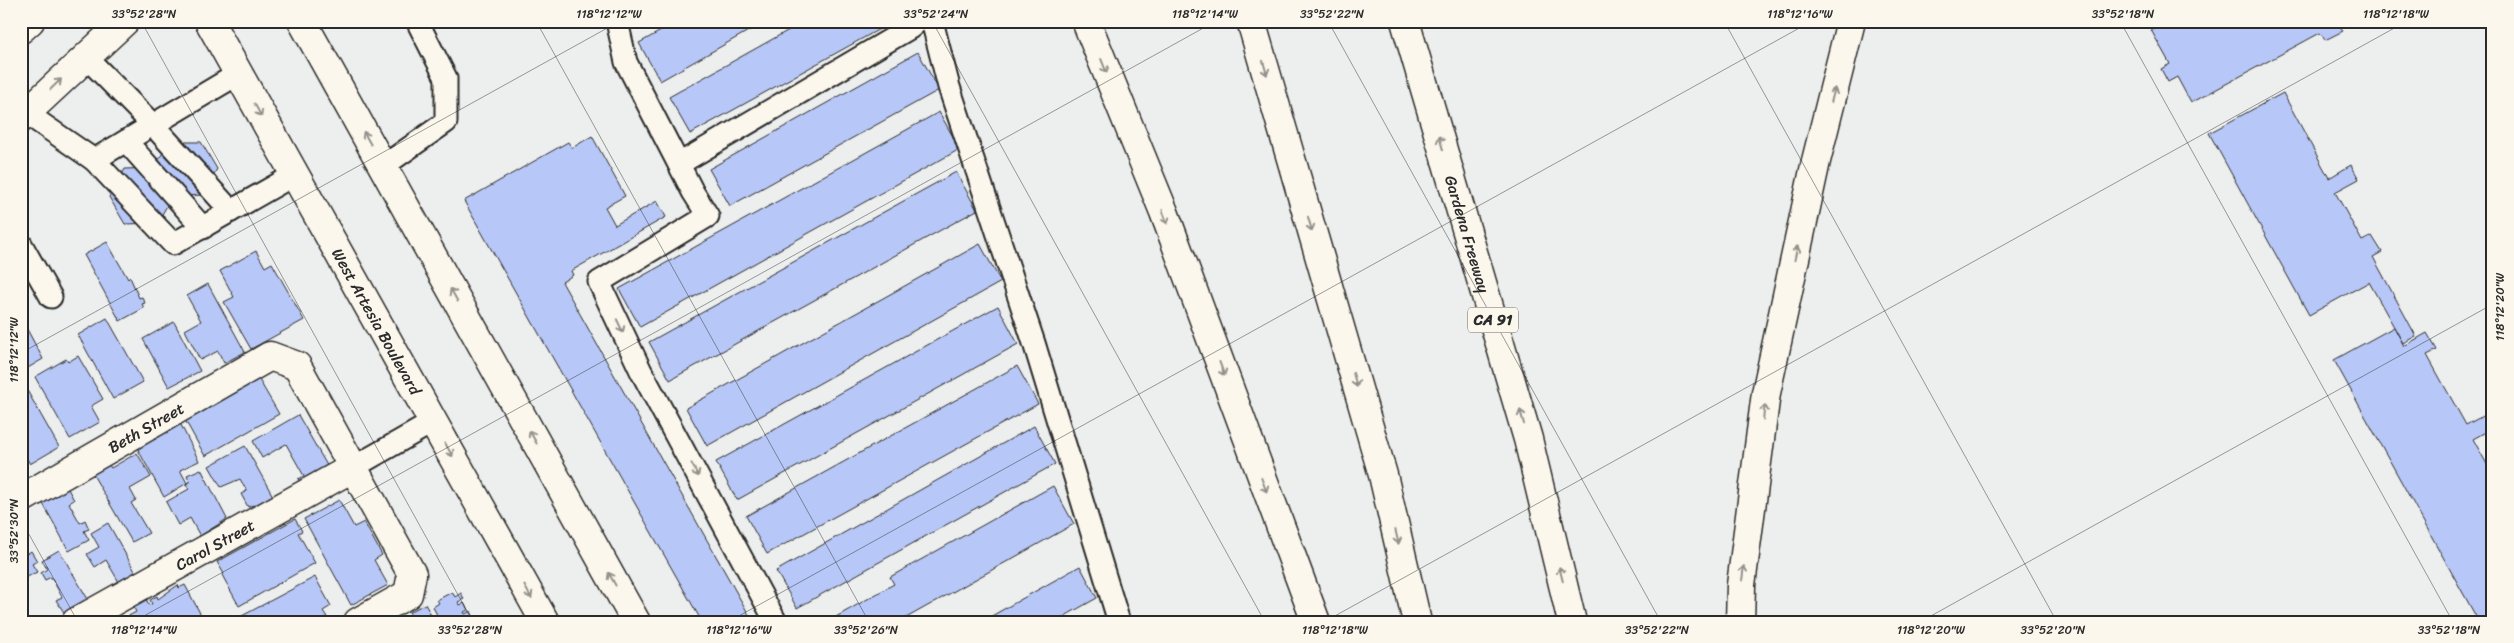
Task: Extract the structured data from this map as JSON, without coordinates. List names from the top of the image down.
{
  "streets": {
    "main road": [
      "Gardena Freeway",
      "CA 91",
      "West Artesia Boulevard",
      "Beth Street",
      "Carol Street"
    ]
  },
  "crossings": [
    ["Beth Street", "Carol Street"]
  ],
  "coordinates": [
    "33°52'28\"N",
    "118°12'12\"W",
    "33°52'24\"N",
    "118°12'14\"W",
    "33°52'22\"N",
    "118°12'16\"W",
    "33°52'18\"N",
    "118°12'18\"W",
    "118°12'20\"W",
    "33°52'30\"N",
    "33°52'26\"N",
    "33°52'20\"N"
  ]
}
